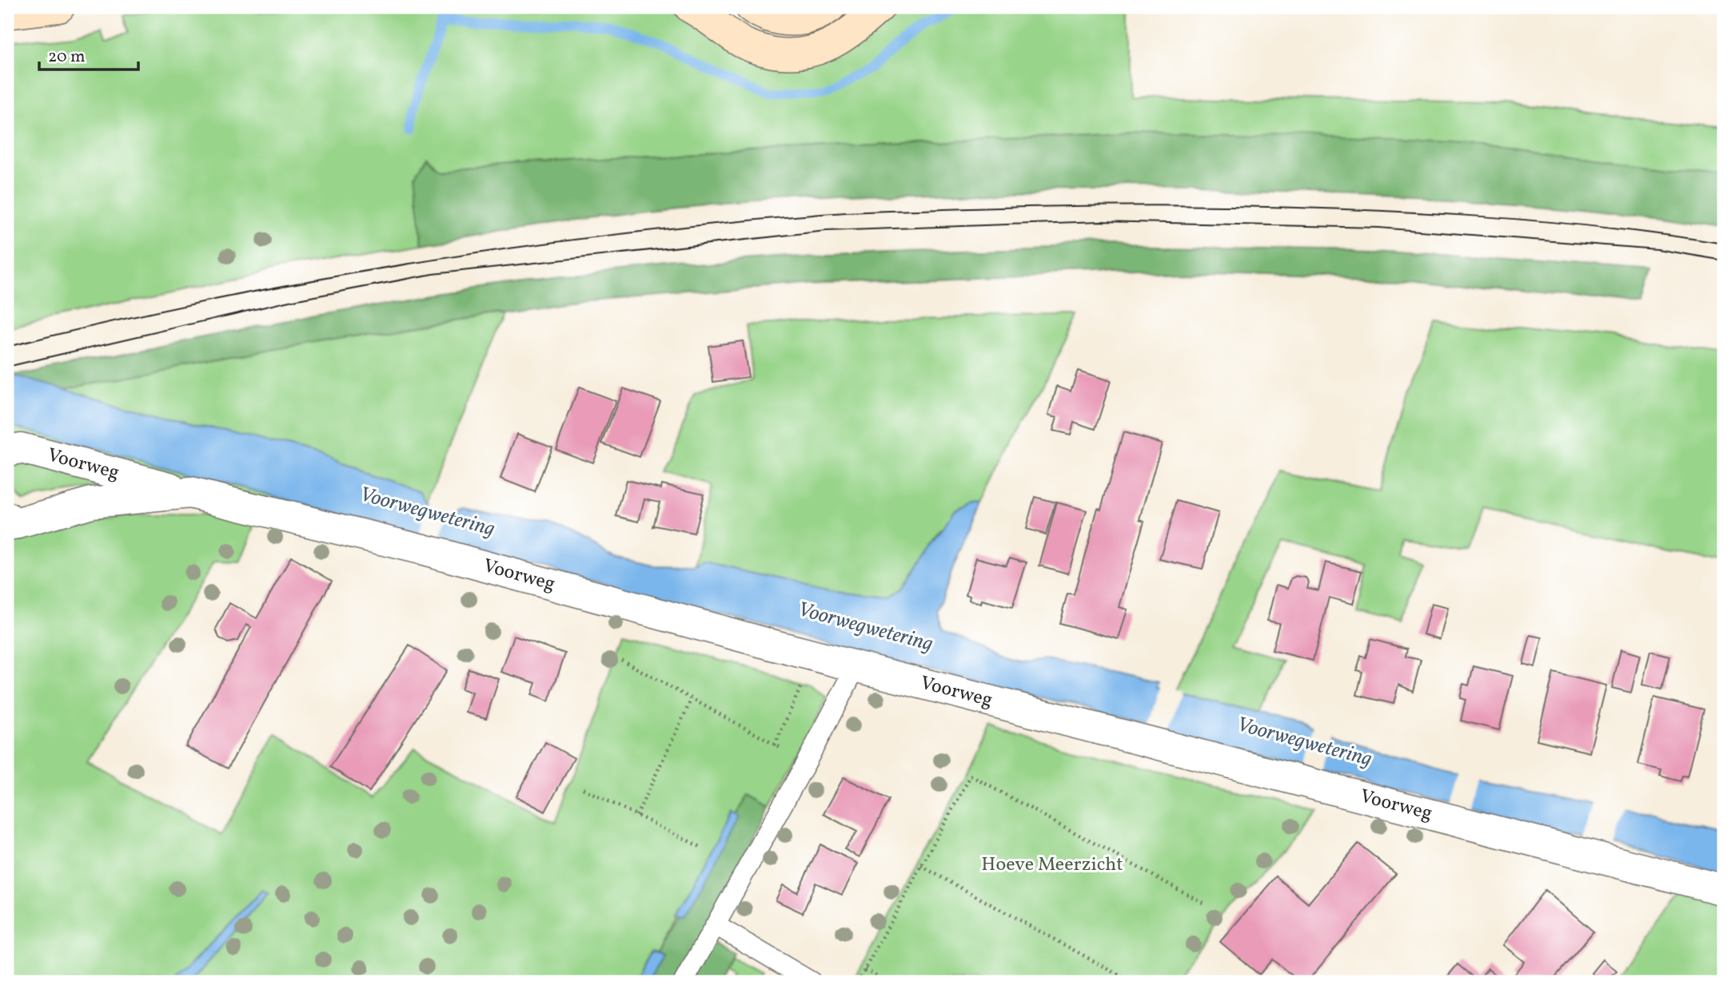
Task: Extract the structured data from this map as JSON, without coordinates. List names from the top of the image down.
{
  "streets": {
    "street": ["Voorweg"]
  },
  "water": ["Voorwegwetering"],
  "parks": ["Hoeve Meerzicht"],
  "scale_bar": "20 m"
}
